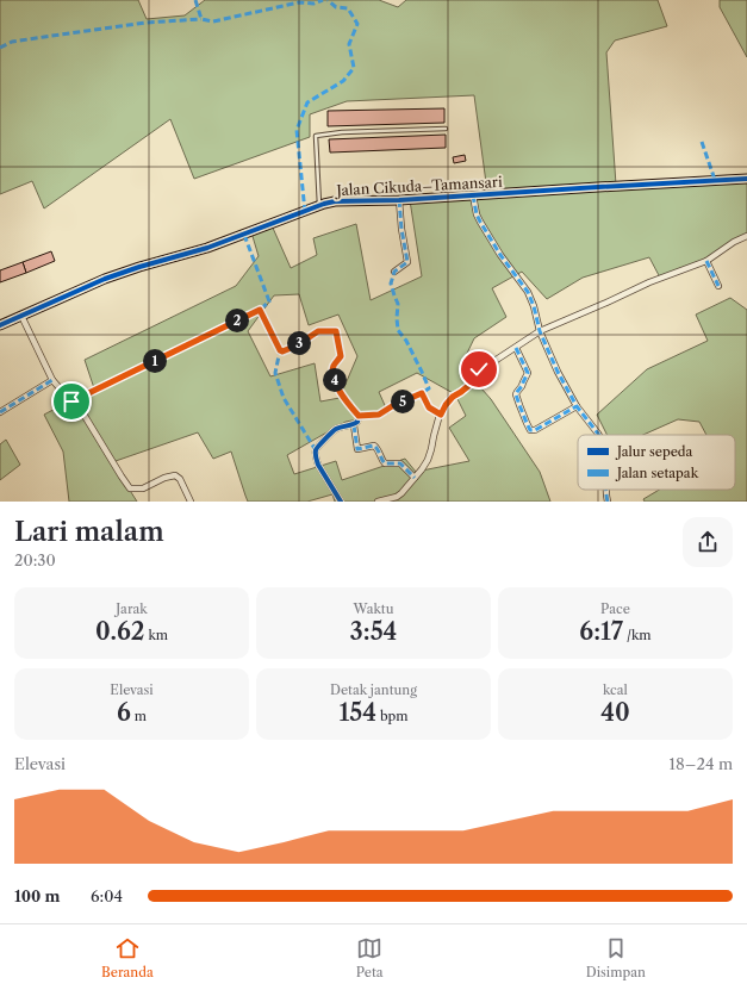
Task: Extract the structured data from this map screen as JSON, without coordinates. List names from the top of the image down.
{
  "streets": {
    "street": ["Jalan Cikuda–Tamansari"]
  },
  "legend": ["Jalur sepeda", "Jalan setapak"],
  "page": {
    "pins": [
      "2",
      "3",
      "1",
      "4",
      "5"
    ],
    "heading": ["Lari malam", "20:30"],
    "stats": [
      ["Jarak", "0.62 km"],
      ["Waktu", "3:54"],
      ["Pace", "6:17 /km"],
      ["Elevasi", "6 m"],
      ["Detak jantung", "154 bpm"],
      ["kcal", "40"]
    ],
    "chart": ["Elevasi", "18–24 m"],
    "list": [
      {
        "name": "100 m",
        "note": "6:04"
      }
    ],
    "tabs": ["Beranda", "Peta", "Disimpan"]
  }
}
